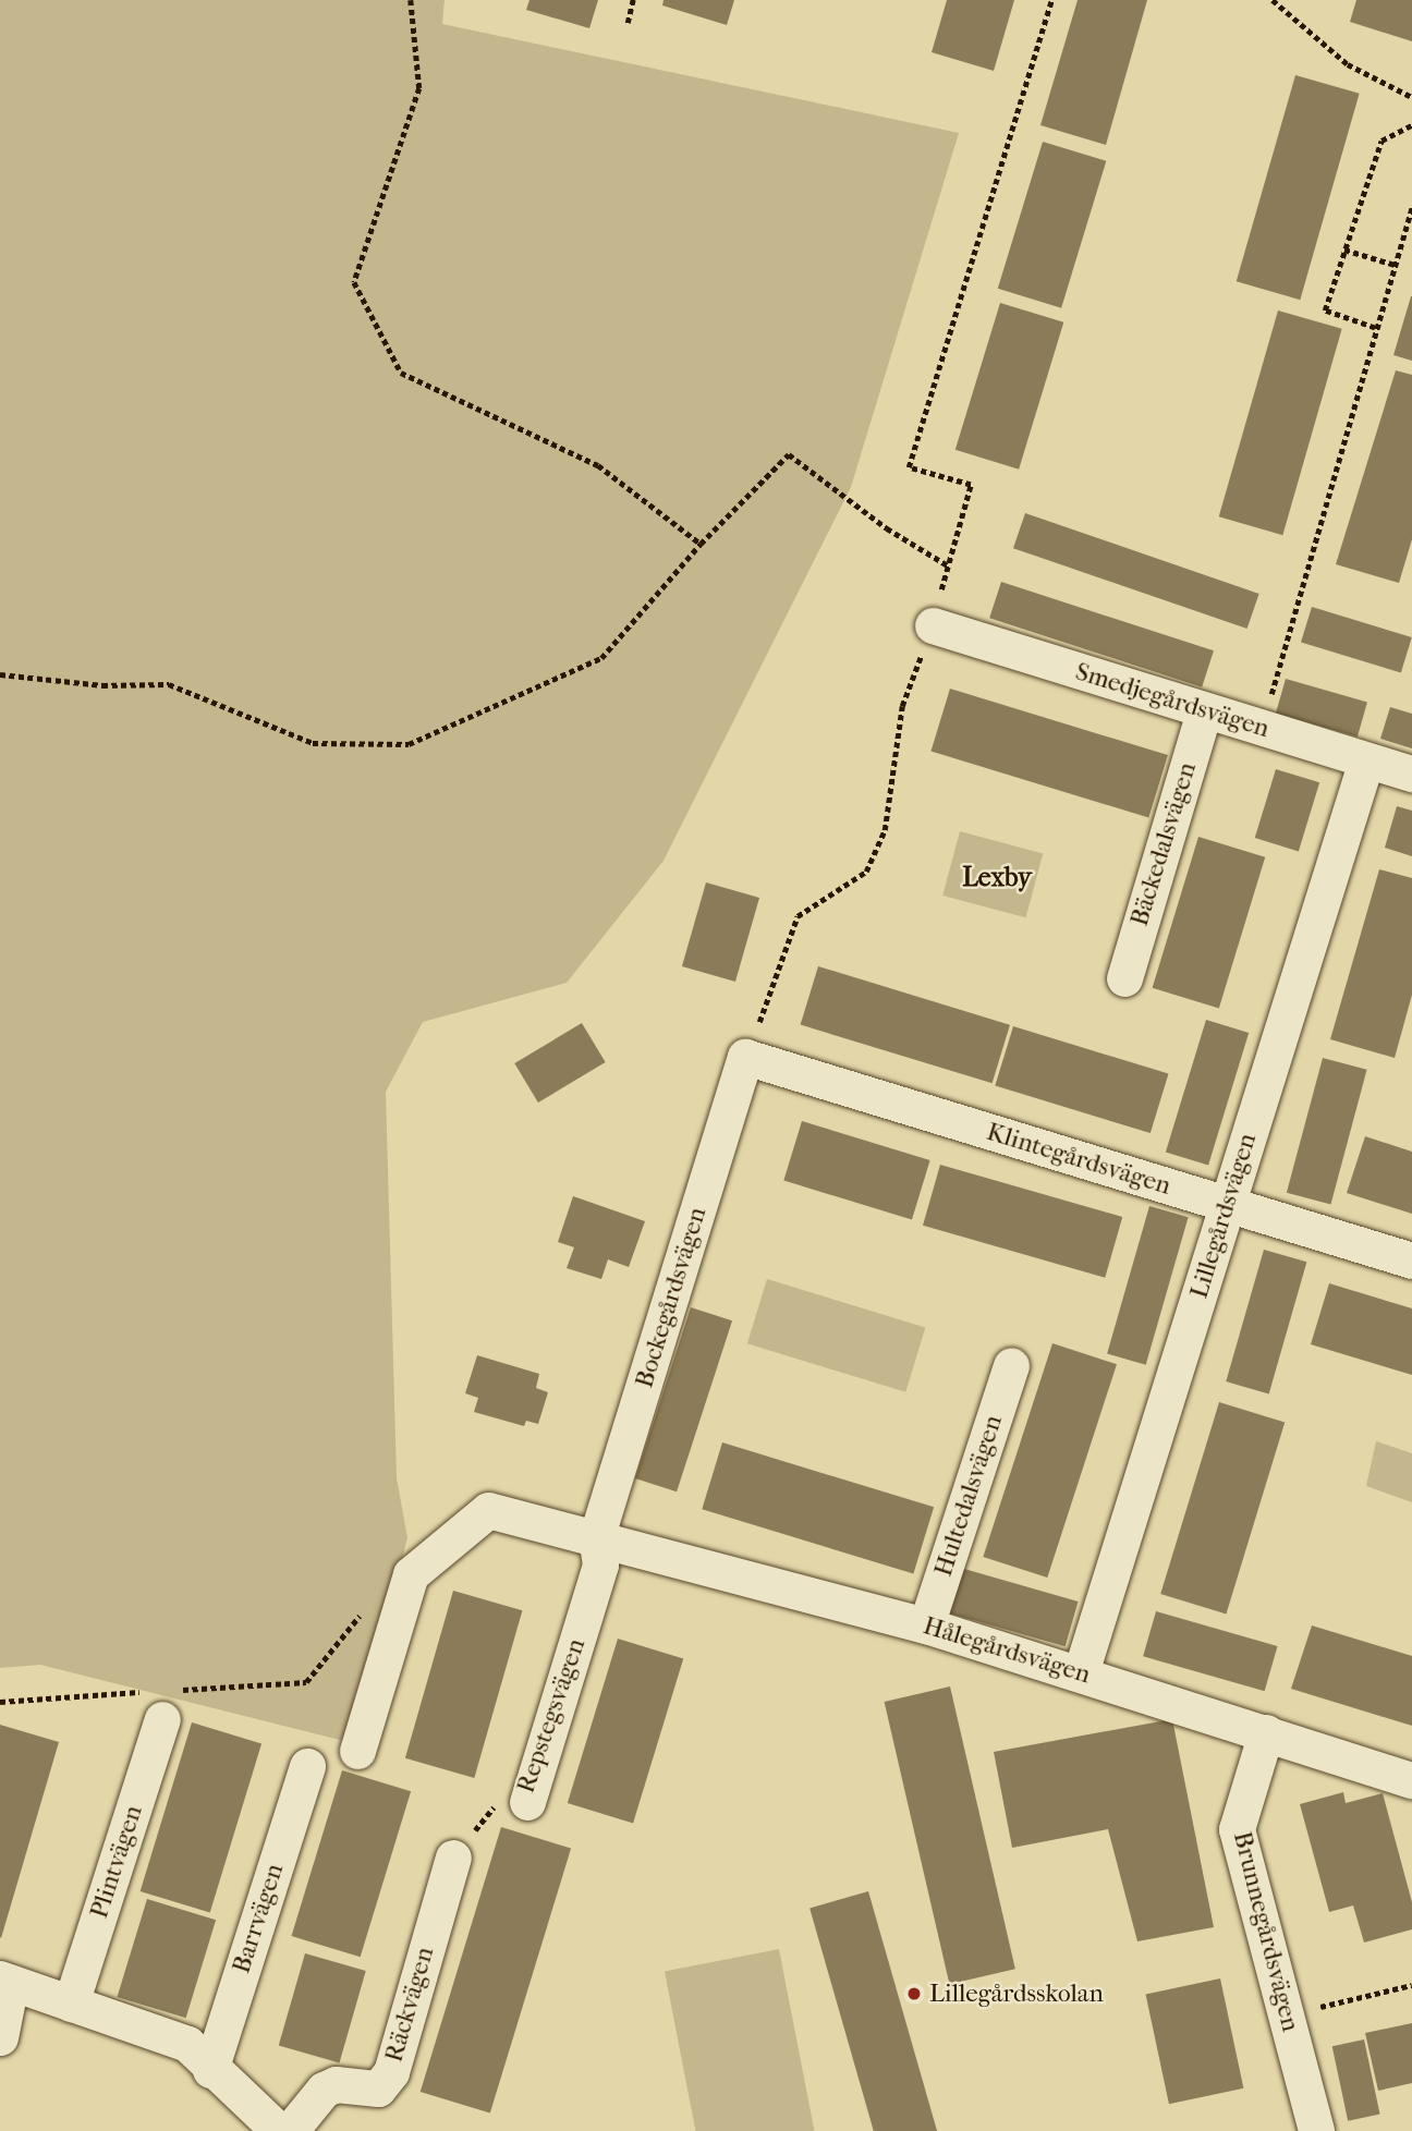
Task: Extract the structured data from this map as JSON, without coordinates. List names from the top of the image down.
{
  "streets": {
    "street": [
      "Smedjegårdsvägen",
      "Bäckedalsvägen",
      "Klintegårdsvägen",
      "Lillegårdsvägen",
      "Bockegårdsvägen",
      "Hultedalsvägen",
      "Hålegårdsvägen",
      "Repstegsvägen",
      "Plintvägen",
      "Barrvägen",
      "Brunnegårdsvägen",
      "Räckvägen"
    ]
  },
  "crossings": [
    ["Smedjegårdsvägen", "Bäckedalsvägen"],
    ["Smedjegårdsvägen", "Lillegårdsvägen"],
    ["Klintegårdsvägen", "Lillegårdsvägen"],
    ["Klintegårdsvägen", "Bockegårdsvägen"],
    ["Lillegårdsvägen", "Hålegårdsvägen"],
    ["Bockegårdsvägen", "Hålegårdsvägen"],
    ["Bockegårdsvägen", "Repstegsvägen"],
    ["Hultedalsvägen", "Hålegårdsvägen"],
    ["Hålegårdsvägen", "Repstegsvägen"],
    ["Hålegårdsvägen", "Brunnegårdsvägen"],
    ["Repstegsvägen", "Räckvägen"]
  ],
  "districts": ["Lexby"],
  "places": ["Lillegårdsskolan"]
}
